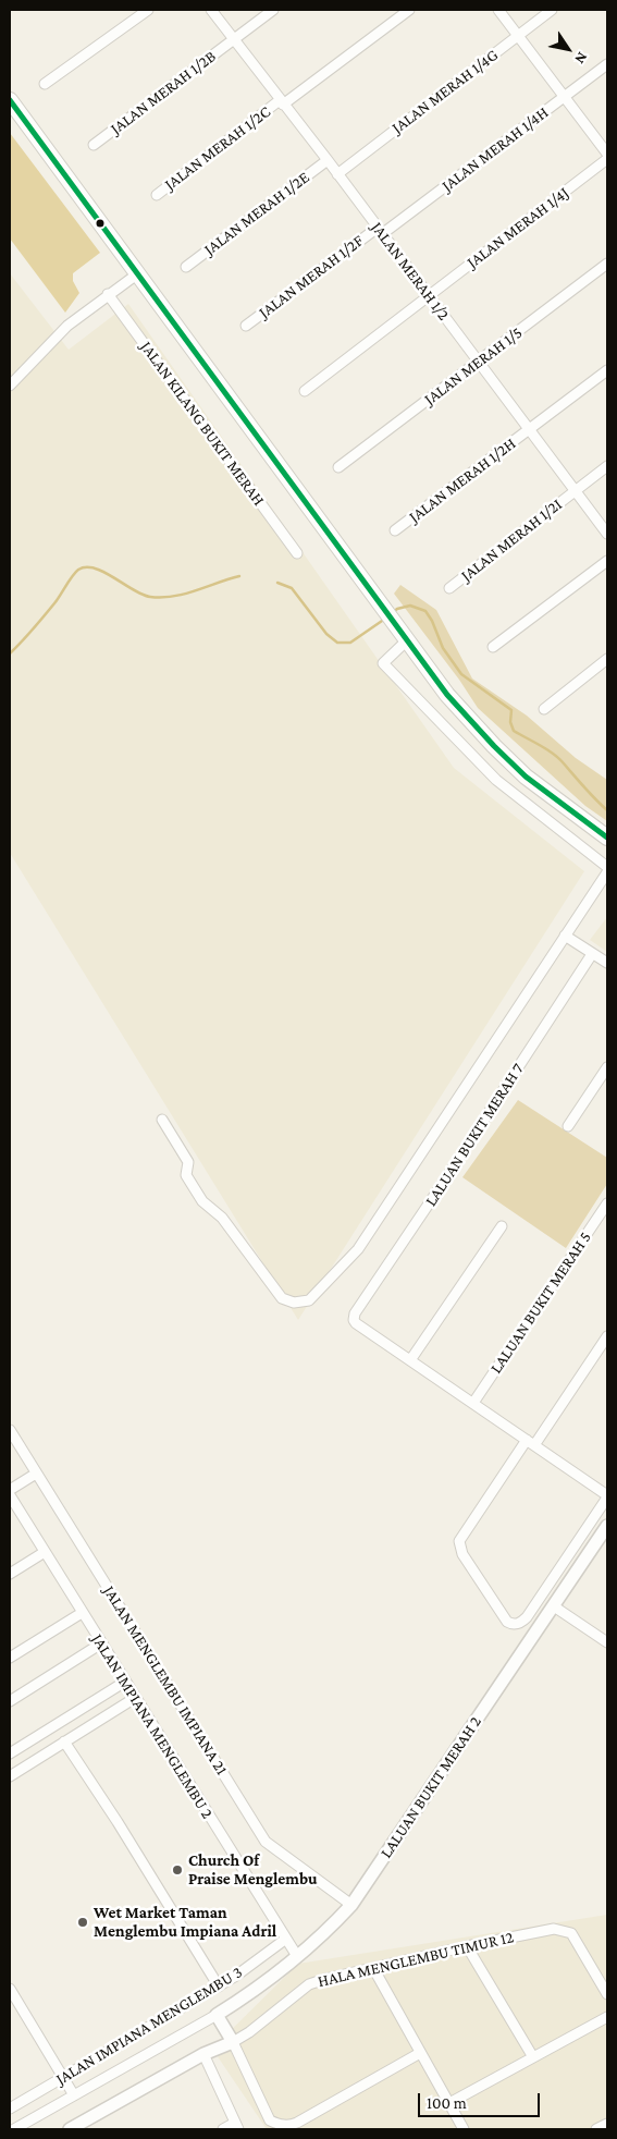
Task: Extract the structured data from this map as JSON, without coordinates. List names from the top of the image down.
{
  "streets": {
    "street": [
      "JALAN MERAH 1/4G",
      "JALAN MERAH 1/2B",
      "JALAN MERAH 1/2C",
      "JALAN MERAH 1/4H",
      "JALAN MERAH 1/2E",
      "JALAN MERAH 1/4J",
      "JALAN MERAH 1/2",
      "JALAN MERAH 1/2F",
      "JALAN MERAH 1/5",
      "JALAN KILANG BUKIT MERAH",
      "JALAN MERAH 1/2H",
      "JALAN MERAH 1/2I",
      "LALUAN BUKIT MERAH 7",
      "LALUAN BUKIT MERAH 5",
      "JALAN MENGLEMBU IMPIANA 21",
      "JALAN IMPIANA MENGLEMBU 2",
      "LALUAN BUKIT MERAH 2",
      "HALA MENGLEMBU TIMUR 12",
      "JALAN IMPIANA MENGLEMBU 3"
    ]
  },
  "crossings": [
    ["JALAN MERAH 1/4G", "JALAN MERAH 1/2"],
    ["JALAN MERAH 1/2B", "JALAN MERAH 1/2"],
    ["JALAN MERAH 1/2C", "JALAN MERAH 1/2"],
    ["JALAN MERAH 1/4H", "JALAN MERAH 1/2"],
    ["JALAN MERAH 1/4H", "JALAN MERAH 1/2F"],
    ["JALAN MERAH 1/2E", "JALAN MERAH 1/2"],
    ["JALAN MERAH 1/4J", "JALAN MERAH 1/2"],
    ["JALAN MERAH 1/2", "JALAN MERAH 1/2F"],
    ["JALAN MERAH 1/2", "JALAN MERAH 1/5"],
    ["JALAN MERAH 1/2", "JALAN MERAH 1/2H"],
    ["JALAN MERAH 1/2", "JALAN MERAH 1/2I"],
    ["JALAN MENGLEMBU IMPIANA 21", "LALUAN BUKIT MERAH 2"],
    ["JALAN IMPIANA MENGLEMBU 2", "LALUAN BUKIT MERAH 2"],
    ["JALAN IMPIANA MENGLEMBU 2", "JALAN IMPIANA MENGLEMBU 3"]
  ],
  "places": ["Church Of Praise Menglembu", "Wet Market Taman Menglembu Impiana Adril"],
  "scale_bar": "100 m",
  "north": "bottom right"
}
